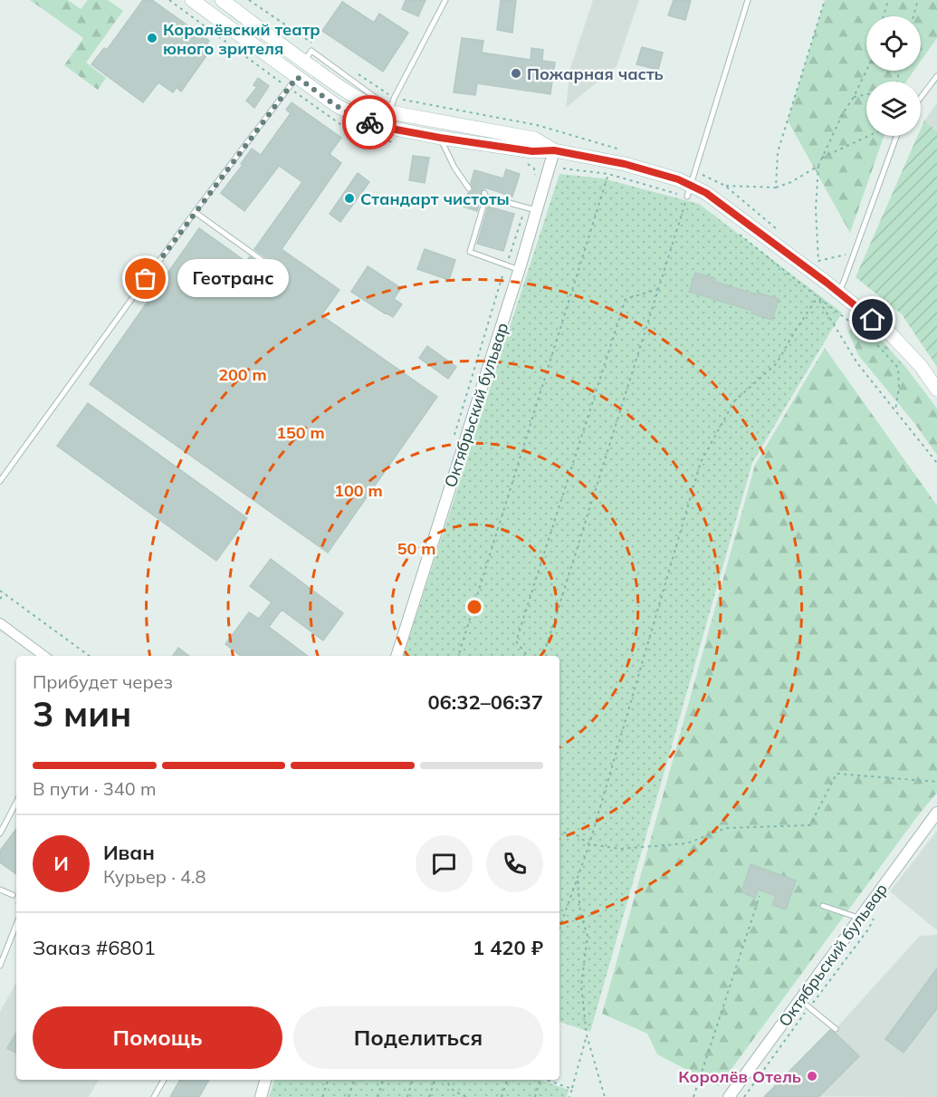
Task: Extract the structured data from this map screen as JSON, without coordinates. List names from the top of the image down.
{
  "streets": {
    "street": ["Октябрьский бульвар"]
  },
  "places": [
    "Королёвский театр юного зрителя",
    "Пожарная часть",
    "Стандарт чистоты",
    "Геотранс",
    "Королёв Отель"
  ],
  "page": {
    "bubble": "Геотранс",
    "heading": ["3 мин", "Прибудет через", "06:32–06:37"],
    "panel": [
      "Иван",
      "Курьер · 4.8",
      "Заказ #6801",
      "1 420 ₽"
    ],
    "bar": "В пути · 340 m",
    "round": "И",
    "buttons": ["Помощь", "Поделиться"]
  },
  "rings": [
    "200 m",
    "150 m",
    "100 m",
    "50 m"
  ]
}
